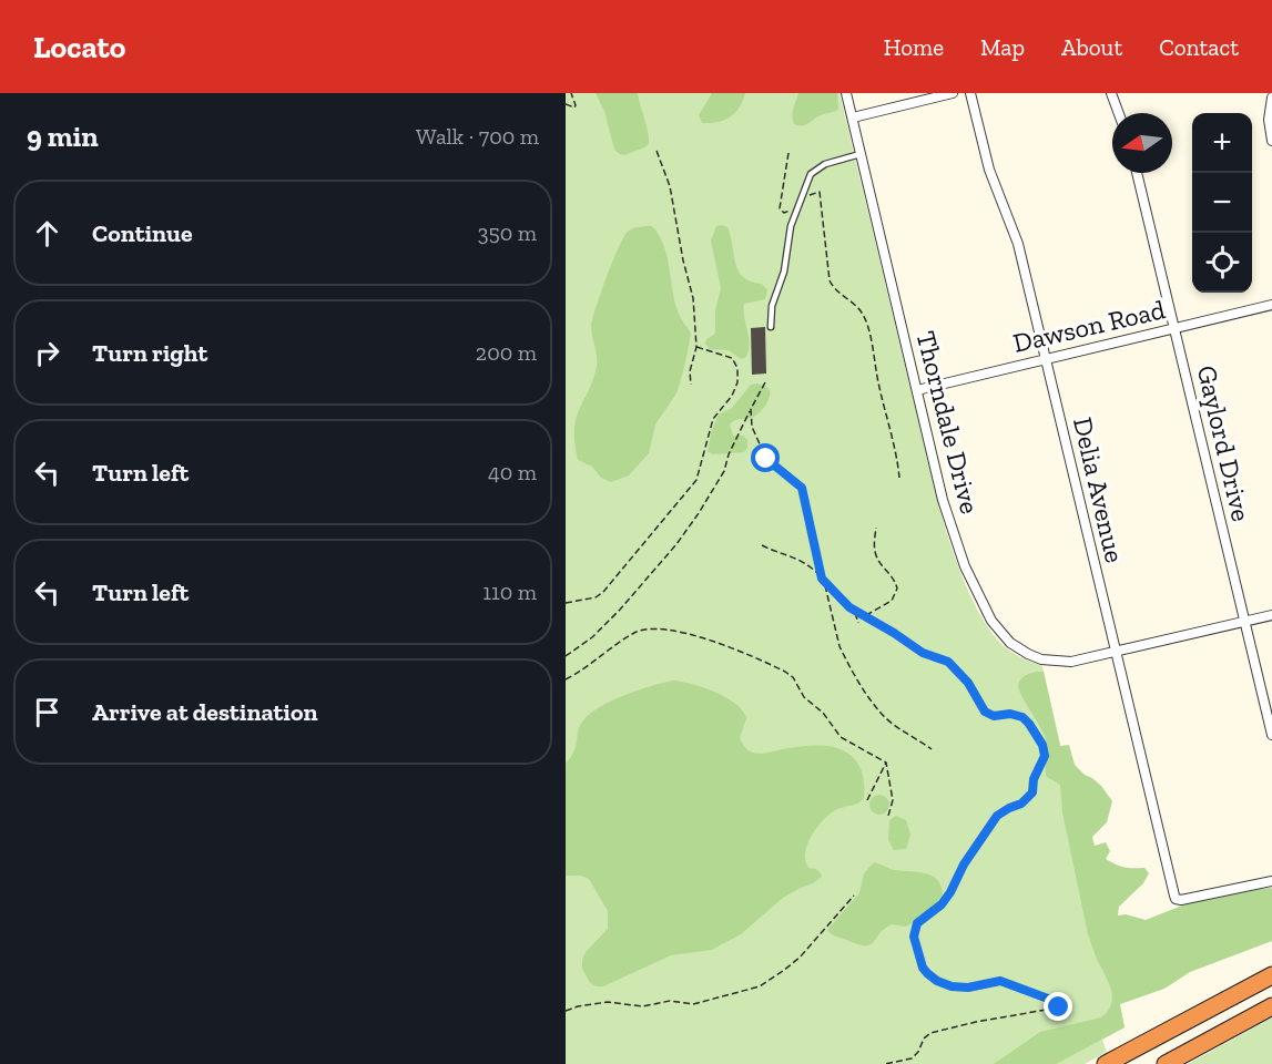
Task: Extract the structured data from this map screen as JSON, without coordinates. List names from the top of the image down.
{
  "streets": {
    "street": [
      "Dawson Road",
      "Thorndale Drive",
      "Gaylord Drive",
      "Delia Avenue"
    ]
  },
  "crossings": [
    ["Dawson Road", "Thorndale Drive"],
    ["Dawson Road", "Gaylord Drive"],
    ["Dawson Road", "Delia Avenue"],
    ["Thorndale Drive", "Gaylord Drive"],
    ["Thorndale Drive", "Delia Avenue"]
  ],
  "north": "left",
  "page": {
    "header": "Locato",
    "nav": [
      "Home",
      "Map",
      "About",
      "Contact"
    ],
    "heading": ["9 min", "Walk · 700 m"],
    "map_buttons": ["+", "−"],
    "list": [
      ["Continue", "350 m"],
      ["Turn right", "200 m"],
      ["Turn left", "40 m"],
      ["Turn left", "110 m"],
      "Arrive at destination"
    ]
  }
}
